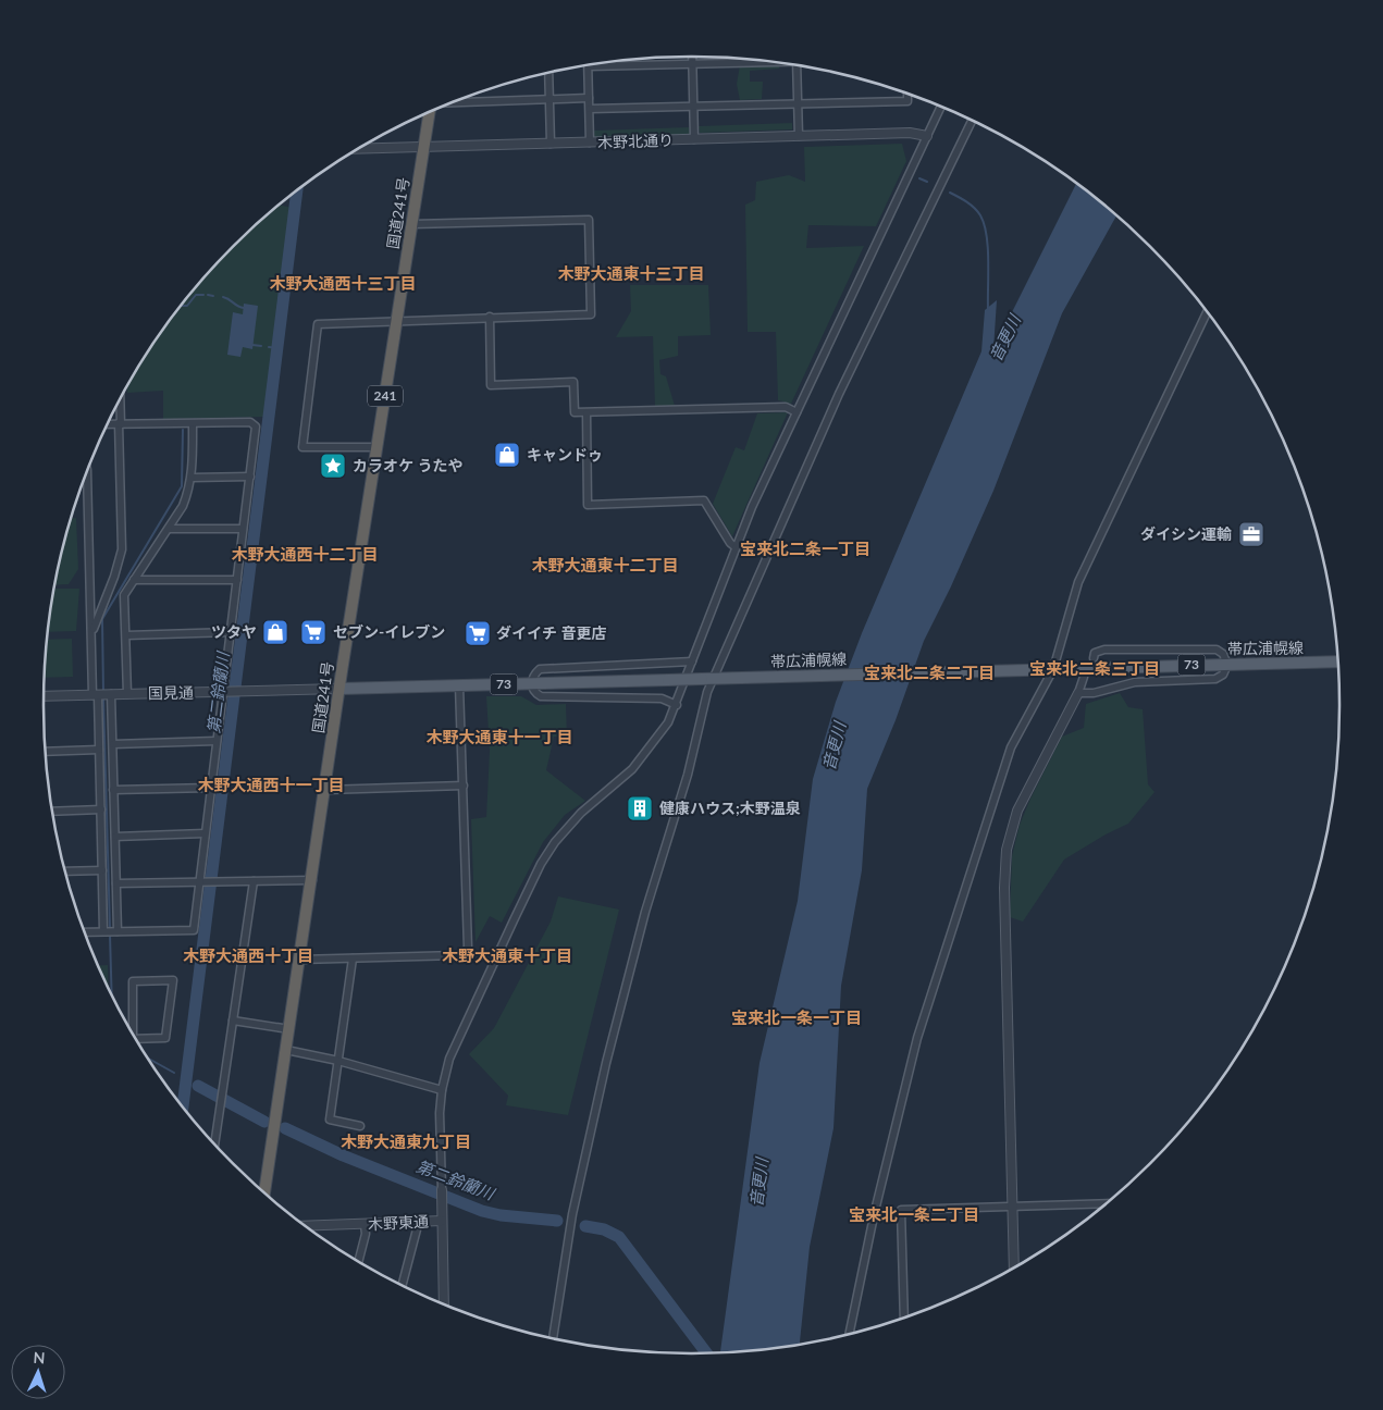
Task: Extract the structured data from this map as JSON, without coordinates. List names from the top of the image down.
{
  "streets": {
    "highway": ["国道241号", "241"],
    "main road": ["帯広浦幌線", "73"],
    "street": ["木野北通り", "国見通", "木野東通"]
  },
  "crossings": [
    ["木野北通り", "国道241号"],
    ["国道241号", "帯広浦幌線"],
    ["国道241号", "国見通"],
    ["帯広浦幌線", "国見通"]
  ],
  "districts": [
    "木野大通東十三丁目",
    "木野大通西十三丁目",
    "宝来北二条一丁目",
    "木野大通西十二丁目",
    "木野大通東十二丁目",
    "宝来北二条三丁目",
    "宝来北二条二丁目",
    "木野大通東十一丁目",
    "木野大通西十一丁目",
    "木野大通西十丁目",
    "木野大通東十丁目",
    "宝来北一条一丁目",
    "木野大通東九丁目",
    "宝来北一条二丁目"
  ],
  "water": ["音更川", "第二鈴蘭川"],
  "places": {
    "shop": ["キャンドゥ", "ツタヤ"],
    "place": ["カラオケ うたや"],
    "office": ["ダイシン運輸"],
    "supermarket": ["セブン-イレブン", "ダイイチ 音更店"],
    "building": ["健康ハウス;木野温泉"]
  },
  "north": "top"
}
